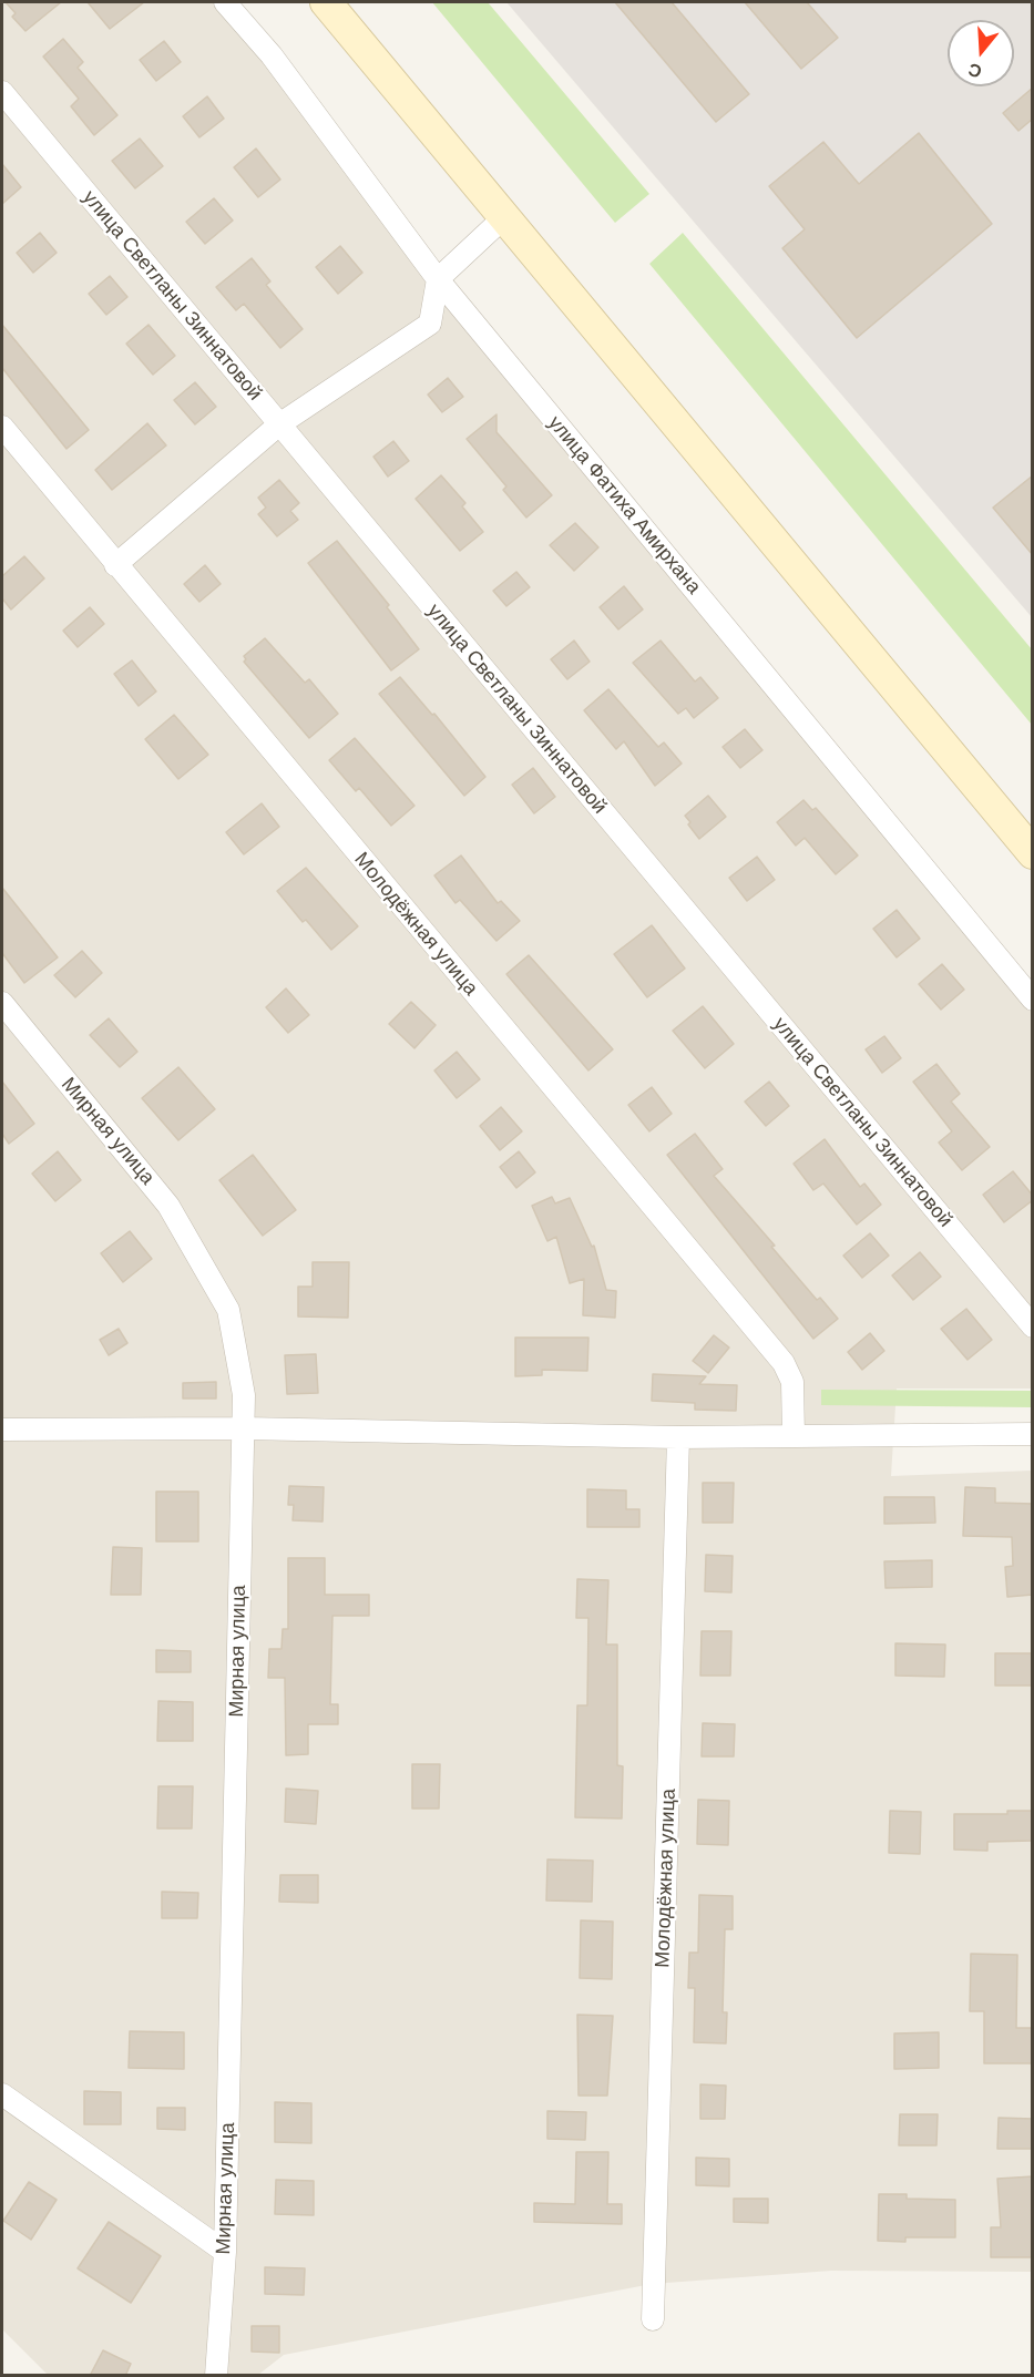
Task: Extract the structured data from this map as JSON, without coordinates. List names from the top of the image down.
{
  "streets": {
    "street": [
      "улица Светланы Зиннатовой",
      "улица Фатиха Амирхана",
      "Молодёжная улица",
      "Мирная улица"
    ]
  },
  "north": "bottom"
}
